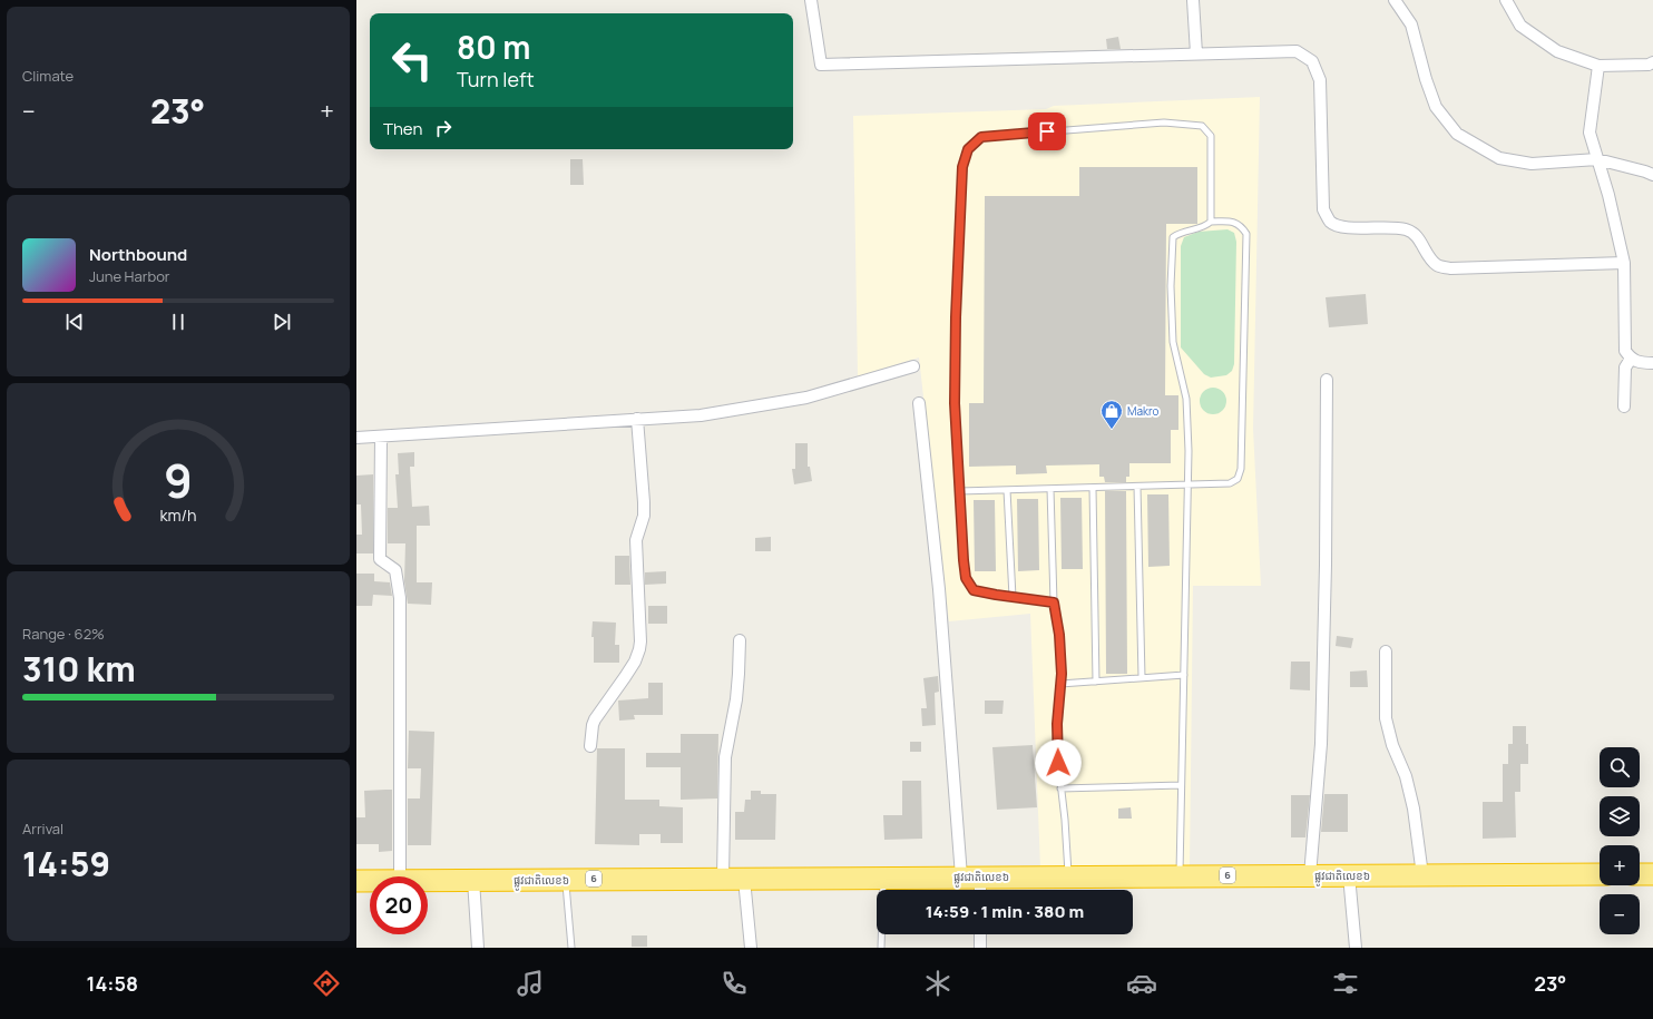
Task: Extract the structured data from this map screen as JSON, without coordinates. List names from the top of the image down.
{
  "streets": {
    "highway": ["6", "ផ្លូវជាតិលេខ៦"]
  },
  "places": {
    "shop": ["Makro"]
  },
  "page": {
    "tile": [
      "Climate",
      ["Range · 62%", "310 km"],
      ["Arrival", "14:59"]
    ],
    "turn": ["80 m", "Turn left"],
    "heat": ["−", "23°", "+"],
    "then": "Then",
    "song": ["Northbound", "June Harbor"],
    "map_buttons": ["+", "−"],
    "limit": "20",
    "trip": "14:59 · 1 min · 380 m",
    "tabs": ["14:58", "23°"],
    "gauge": ["9", "km/h"]
  }
}
